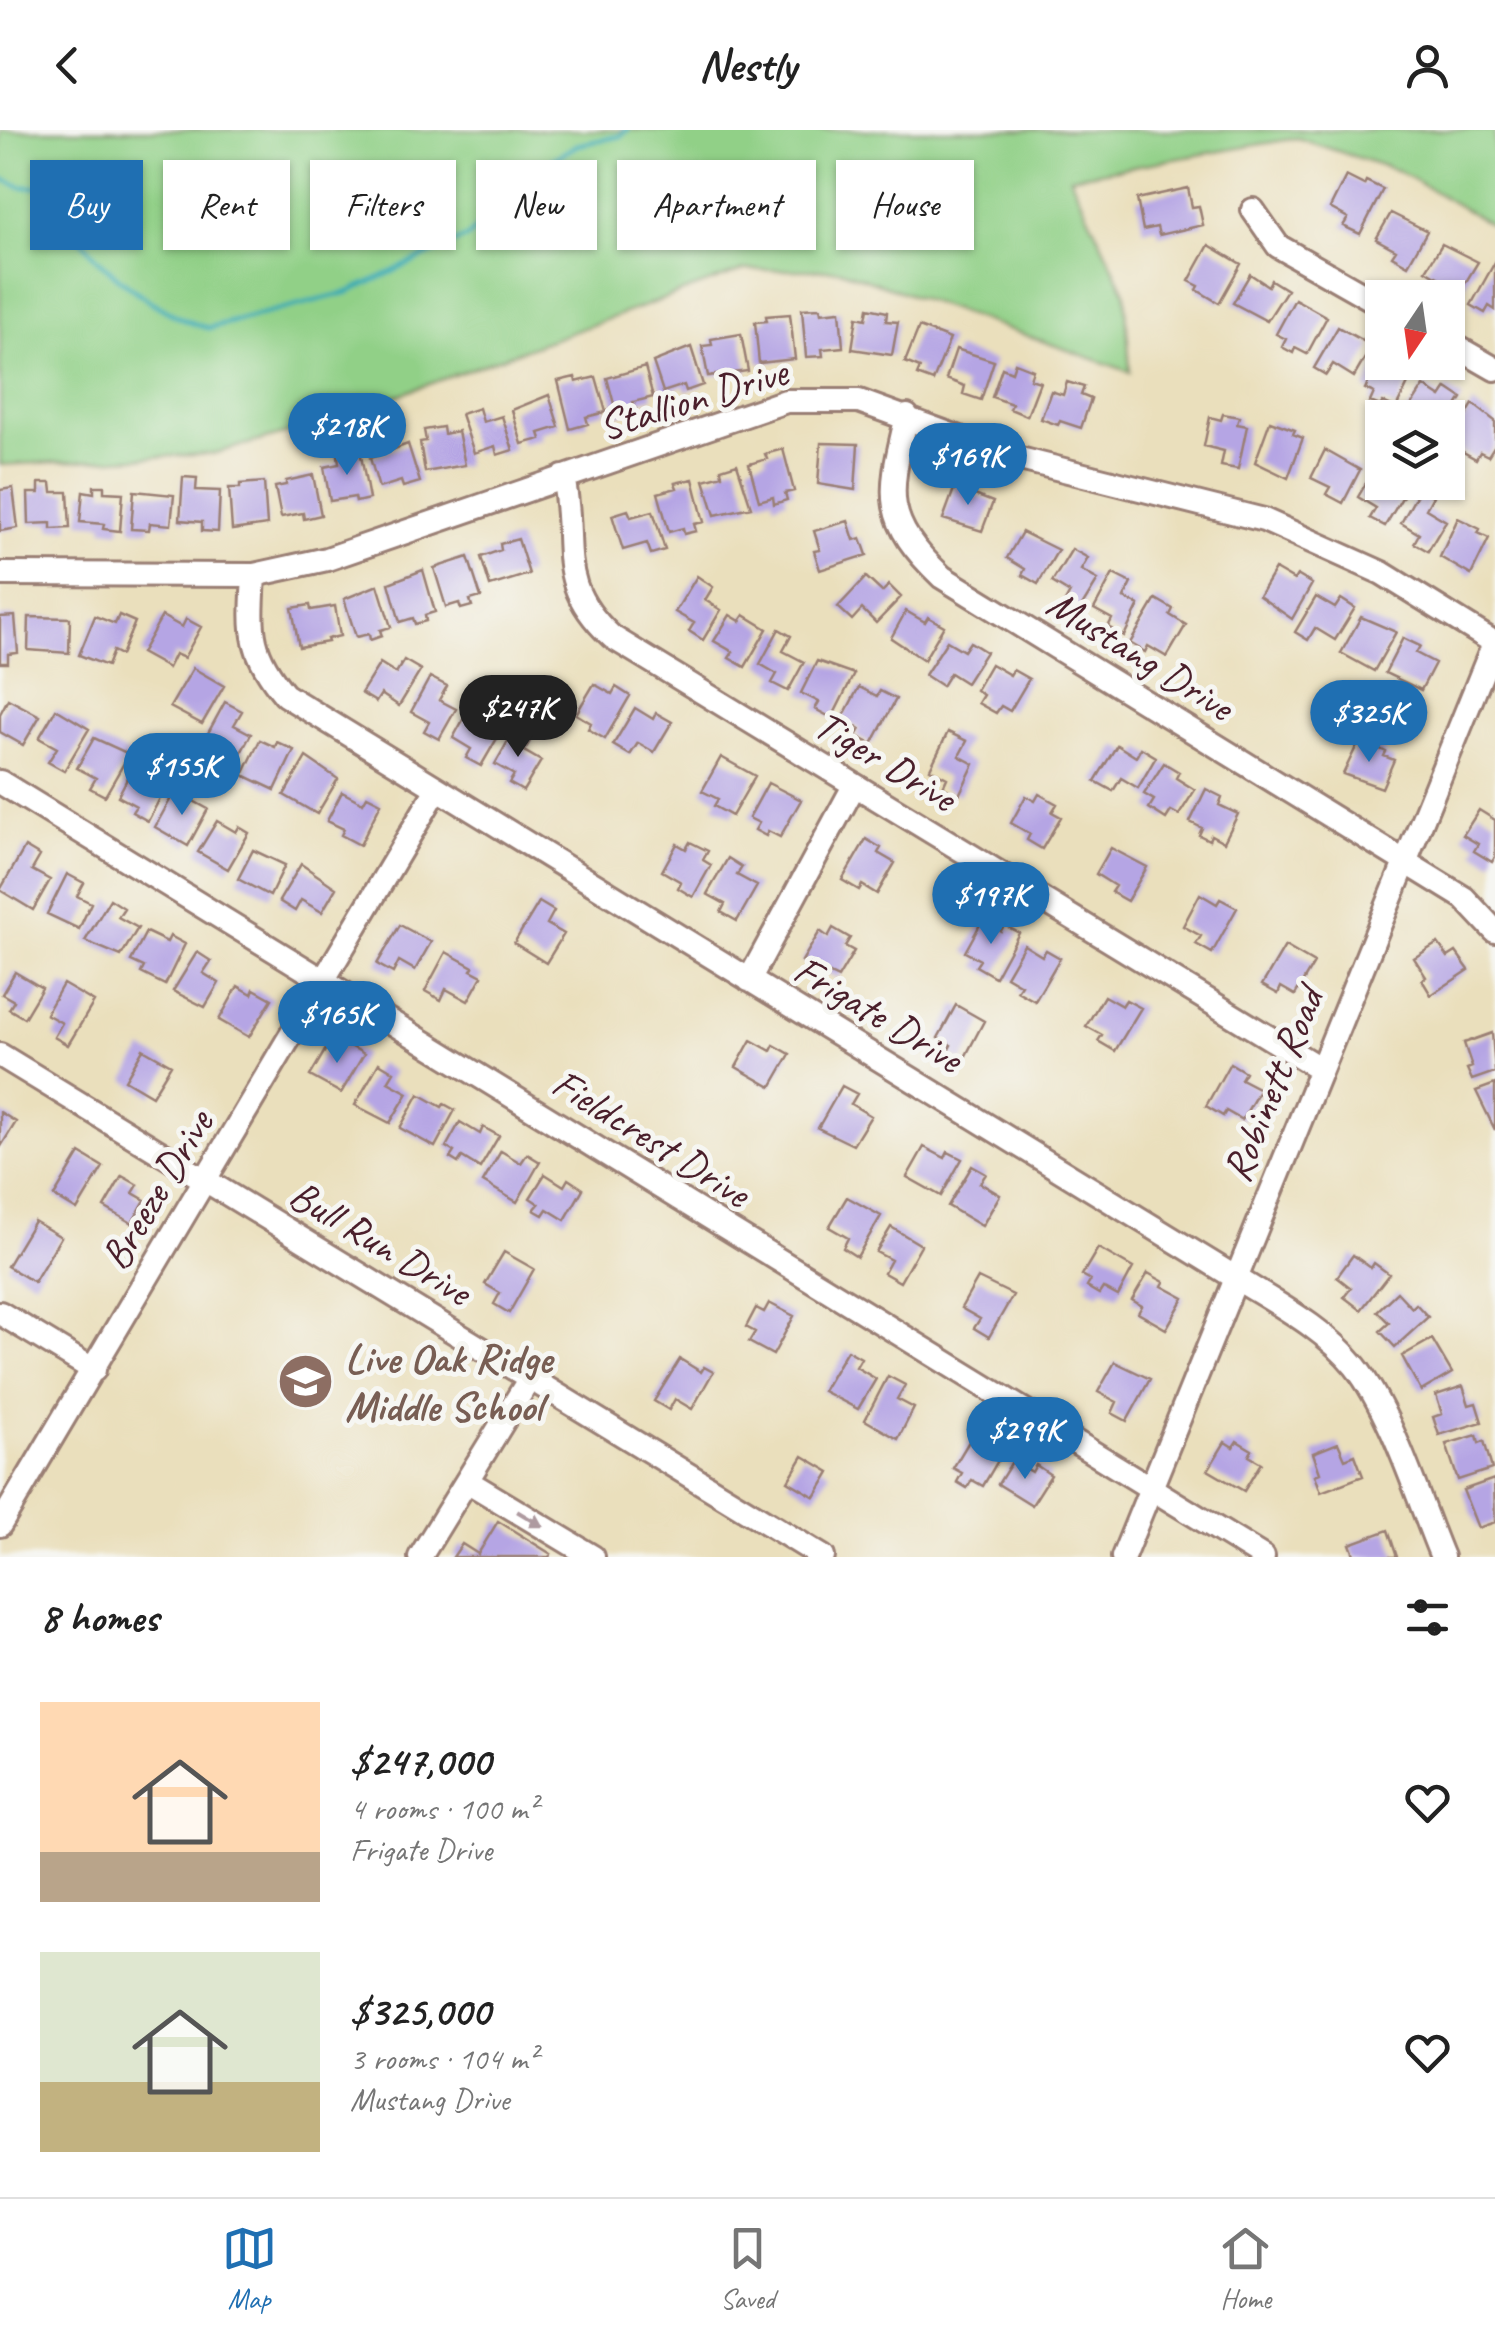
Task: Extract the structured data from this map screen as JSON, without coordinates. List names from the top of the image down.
{
  "streets": {
    "street": [
      "Stallion Drive",
      "Mustang Drive",
      "Tiger Drive",
      "Frigate Drive",
      "Robinett Road",
      "Fieldcrest Drive",
      "Breeze Drive",
      "Bull Run Drive"
    ]
  },
  "crossings": [
    ["Stallion Drive", "Mustang Drive"],
    ["Stallion Drive", "Tiger Drive"],
    ["Stallion Drive", "Frigate Drive"],
    ["Stallion Drive", "Robinett Road"],
    ["Mustang Drive", "Robinett Road"],
    ["Tiger Drive", "Robinett Road"],
    ["Frigate Drive", "Robinett Road"],
    ["Frigate Drive", "Breeze Drive"],
    ["Robinett Road", "Fieldcrest Drive"],
    ["Fieldcrest Drive", "Breeze Drive"],
    ["Breeze Drive", "Bull Run Drive"]
  ],
  "places": {
    "school or university": ["Live Oak Ridge Middle School"]
  },
  "north": "bottom",
  "page": {
    "header": "Nestly",
    "chip": [
      "Buy",
      "Rent",
      "Filters",
      "New",
      "Apartment",
      "House"
    ],
    "price": [
      "$218K",
      "$169K",
      "$247K",
      "$325K",
      "$155K",
      "$197K",
      "$165K",
      "$299K"
    ],
    "heading": "8 homes",
    "list": [
      {
        "name": "$247,000",
        "note": "4 rooms · 100 m² · Frigate Drive"
      },
      {
        "name": "$325,000",
        "note": "3 rooms · 104 m² · Mustang Drive"
      }
    ],
    "tabs": ["Map", "Saved", "Home"]
  }
}
